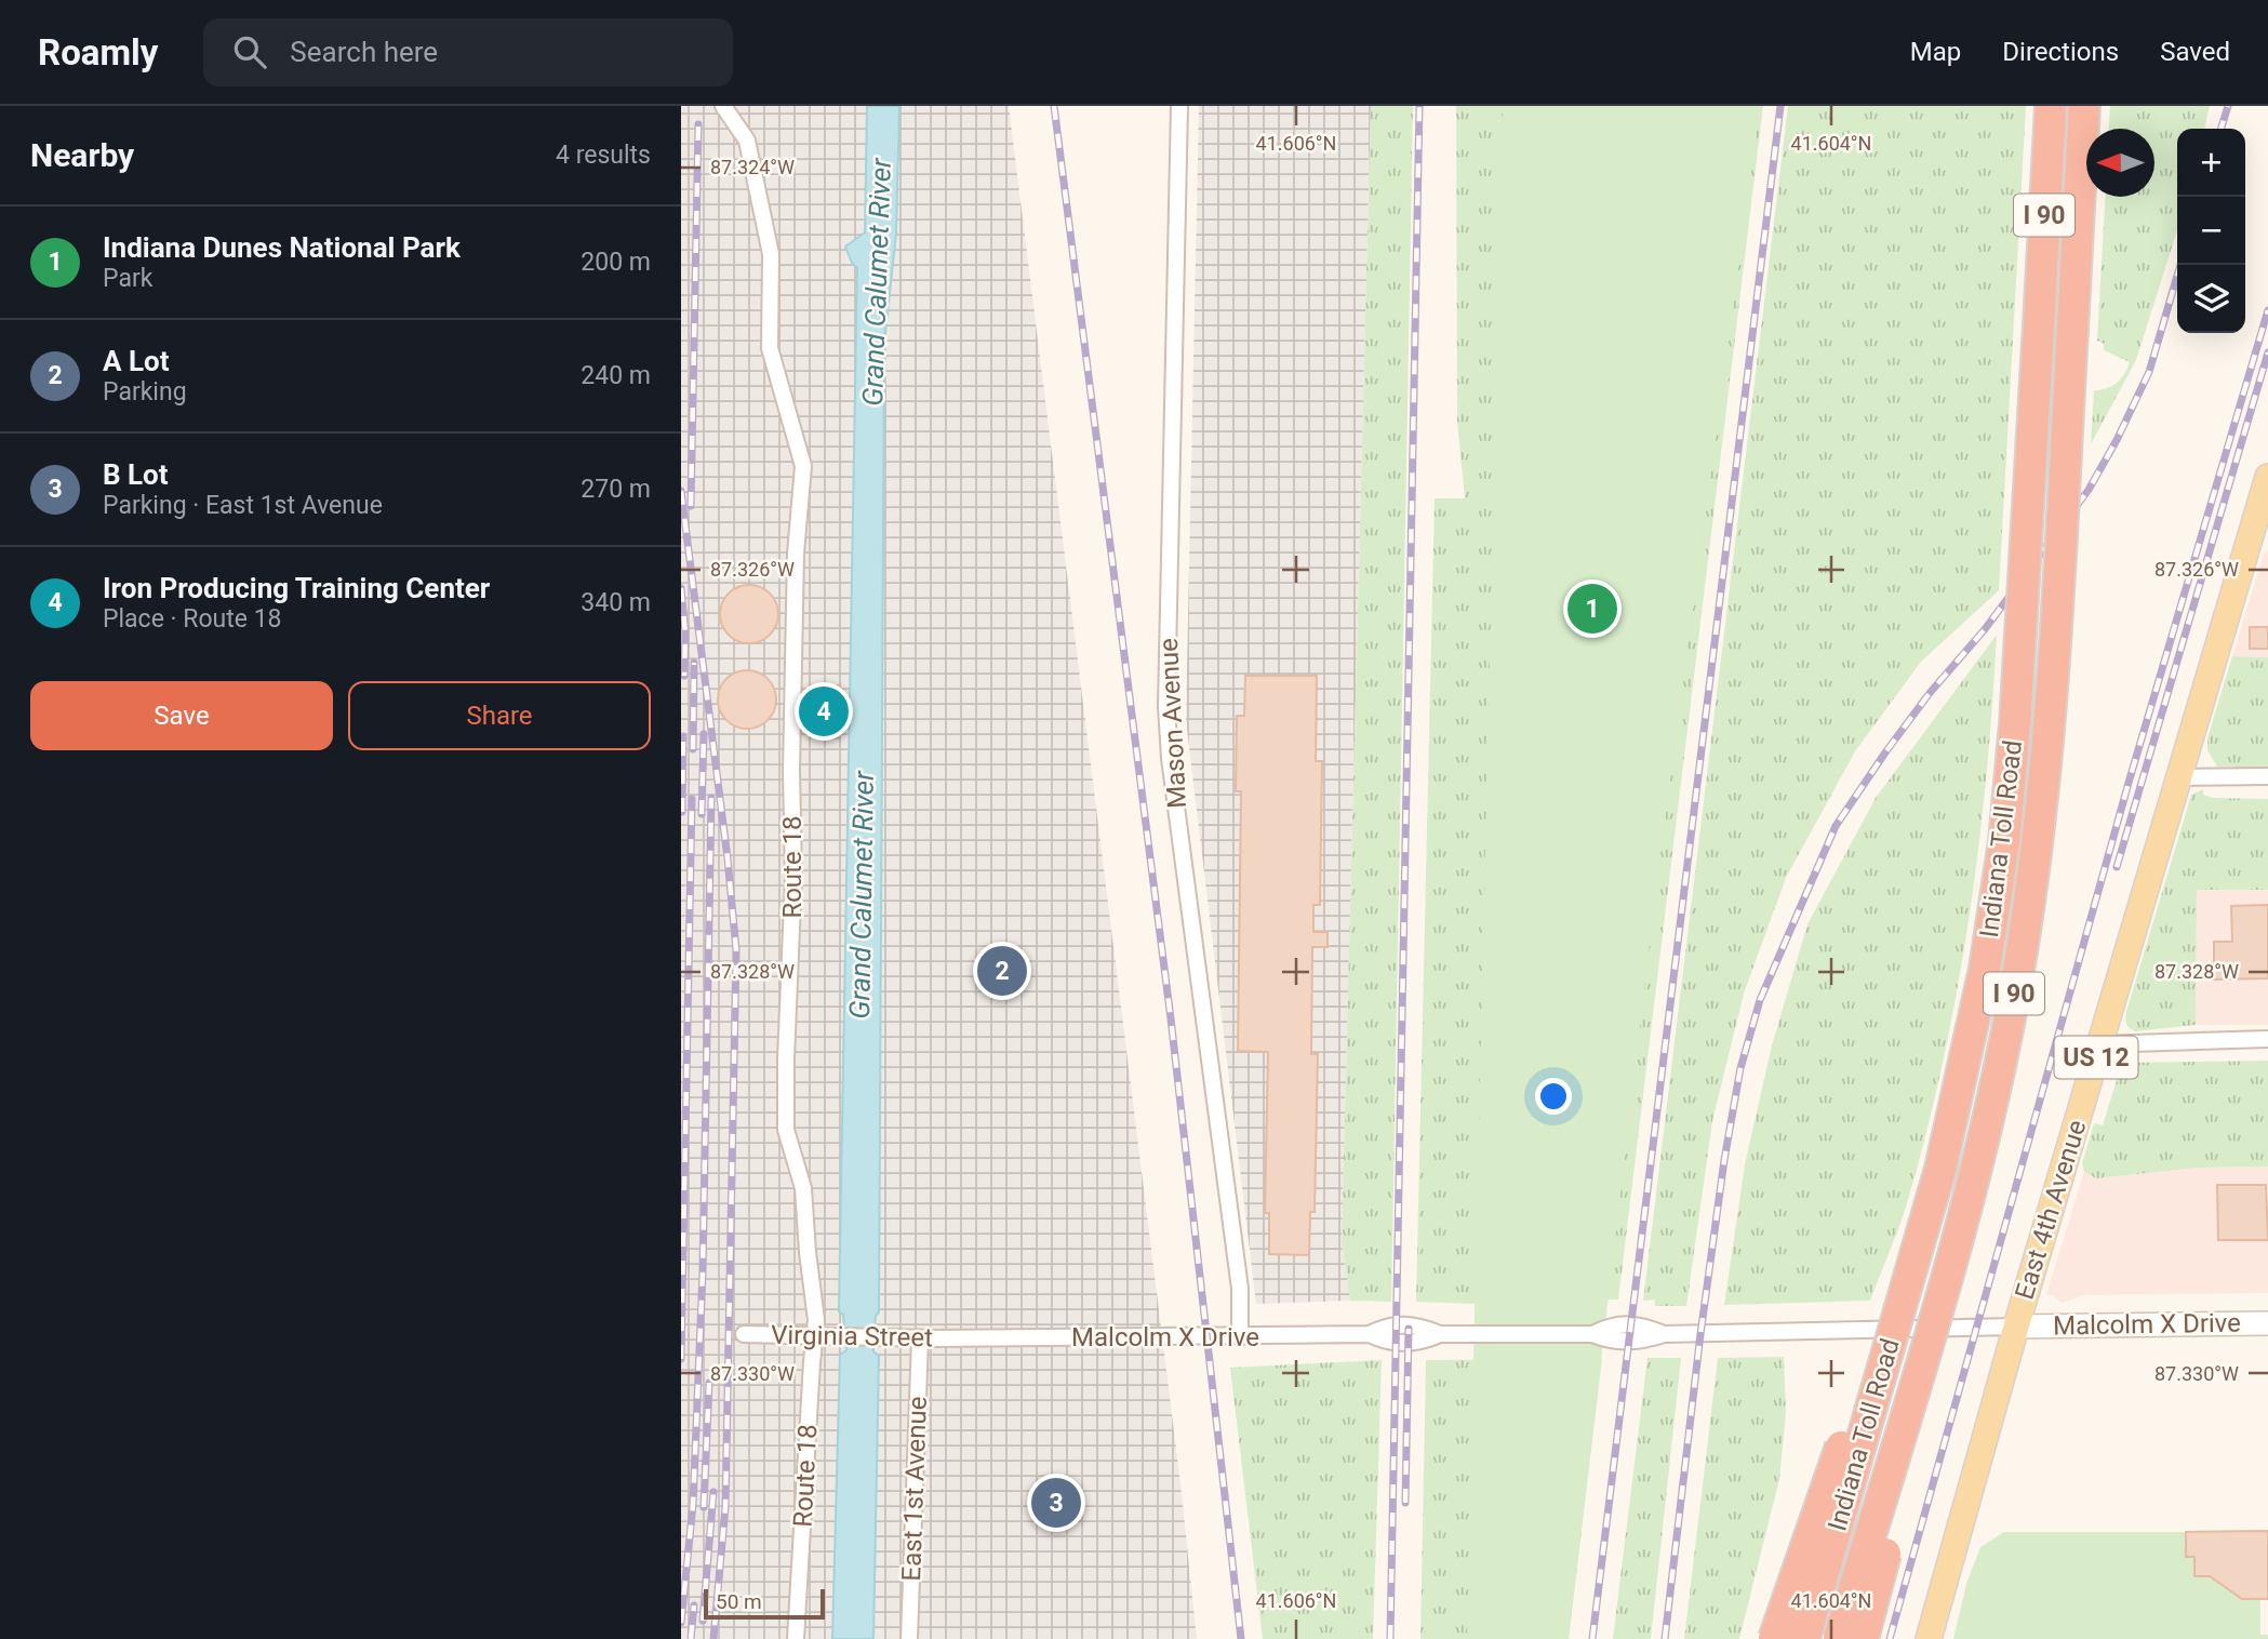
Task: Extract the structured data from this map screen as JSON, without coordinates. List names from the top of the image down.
{
  "streets": {
    "highway": ["I 90", "Indiana Toll Road"],
    "main road": ["US 12", "East 4th Avenue"],
    "street": [
      "Mason Avenue",
      "Route 18",
      "Malcolm X Drive",
      "Virginia Street",
      "East 1st Avenue"
    ]
  },
  "crossings": [
    ["Mason Avenue", "Malcolm X Drive"],
    ["Route 18", "Virginia Street"],
    ["East 4th Avenue", "Malcolm X Drive"],
    ["Malcolm X Drive", "Virginia Street"],
    ["Virginia Street", "East 1st Avenue"]
  ],
  "water": ["Grand Calumet River"],
  "scale_bar": "50 m",
  "north": "left",
  "page": {
    "header": "Roamly",
    "search": "Search here",
    "nav": ["Map", "Directions", "Saved"],
    "heading": ["Nearby", "4 results"],
    "map_buttons": ["+", "−"],
    "list": [
      {
        "mark": "1",
        "name": "Indiana Dunes National Park",
        "note": "Park",
        "value": "200 m"
      },
      {
        "mark": "2",
        "name": "A Lot",
        "note": "Parking",
        "value": "240 m"
      },
      {
        "mark": "3",
        "name": "B Lot",
        "note": "Parking · East 1st Avenue",
        "value": "270 m"
      },
      {
        "mark": "4",
        "name": "Iron Producing Training Center",
        "note": "Place · Route 18",
        "value": "340 m"
      }
    ],
    "pins": [
      "1",
      "4",
      "2",
      "3"
    ],
    "buttons": ["Save", "Share"],
    "scale": "50 m"
  },
  "coordinates": [
    "41.606°N",
    "41.604°N",
    "87.324°W",
    "87.326°W",
    "87.328°W",
    "87.330°W"
  ]
}
